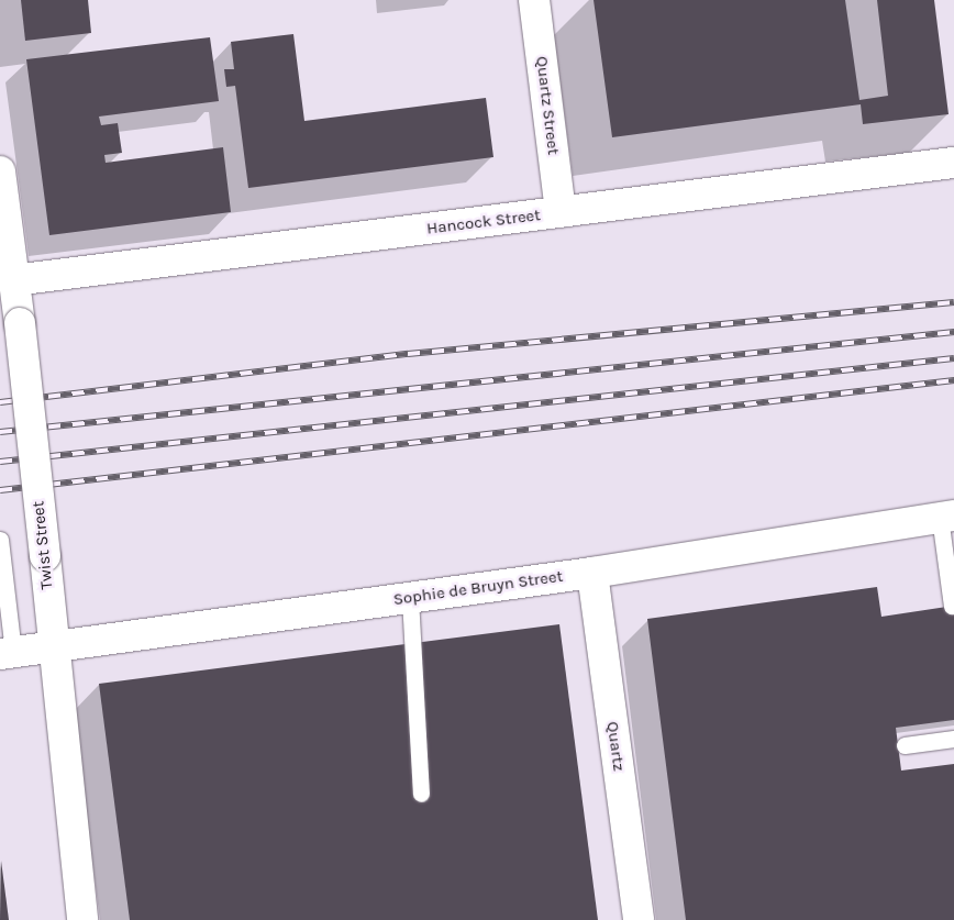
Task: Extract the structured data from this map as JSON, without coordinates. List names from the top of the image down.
{
  "streets": {
    "street": [
      "Quartz Street",
      "Hancock Street",
      "Twist Street",
      "Sophie de Bruyn Street",
      "Quartz"
    ]
  },
  "crossings": [
    ["Quartz Street", "Hancock Street"],
    ["Hancock Street", "Twist Street"],
    ["Twist Street", "Sophie de Bruyn Street"],
    ["Sophie de Bruyn Street", "Quartz"]
  ]
}
